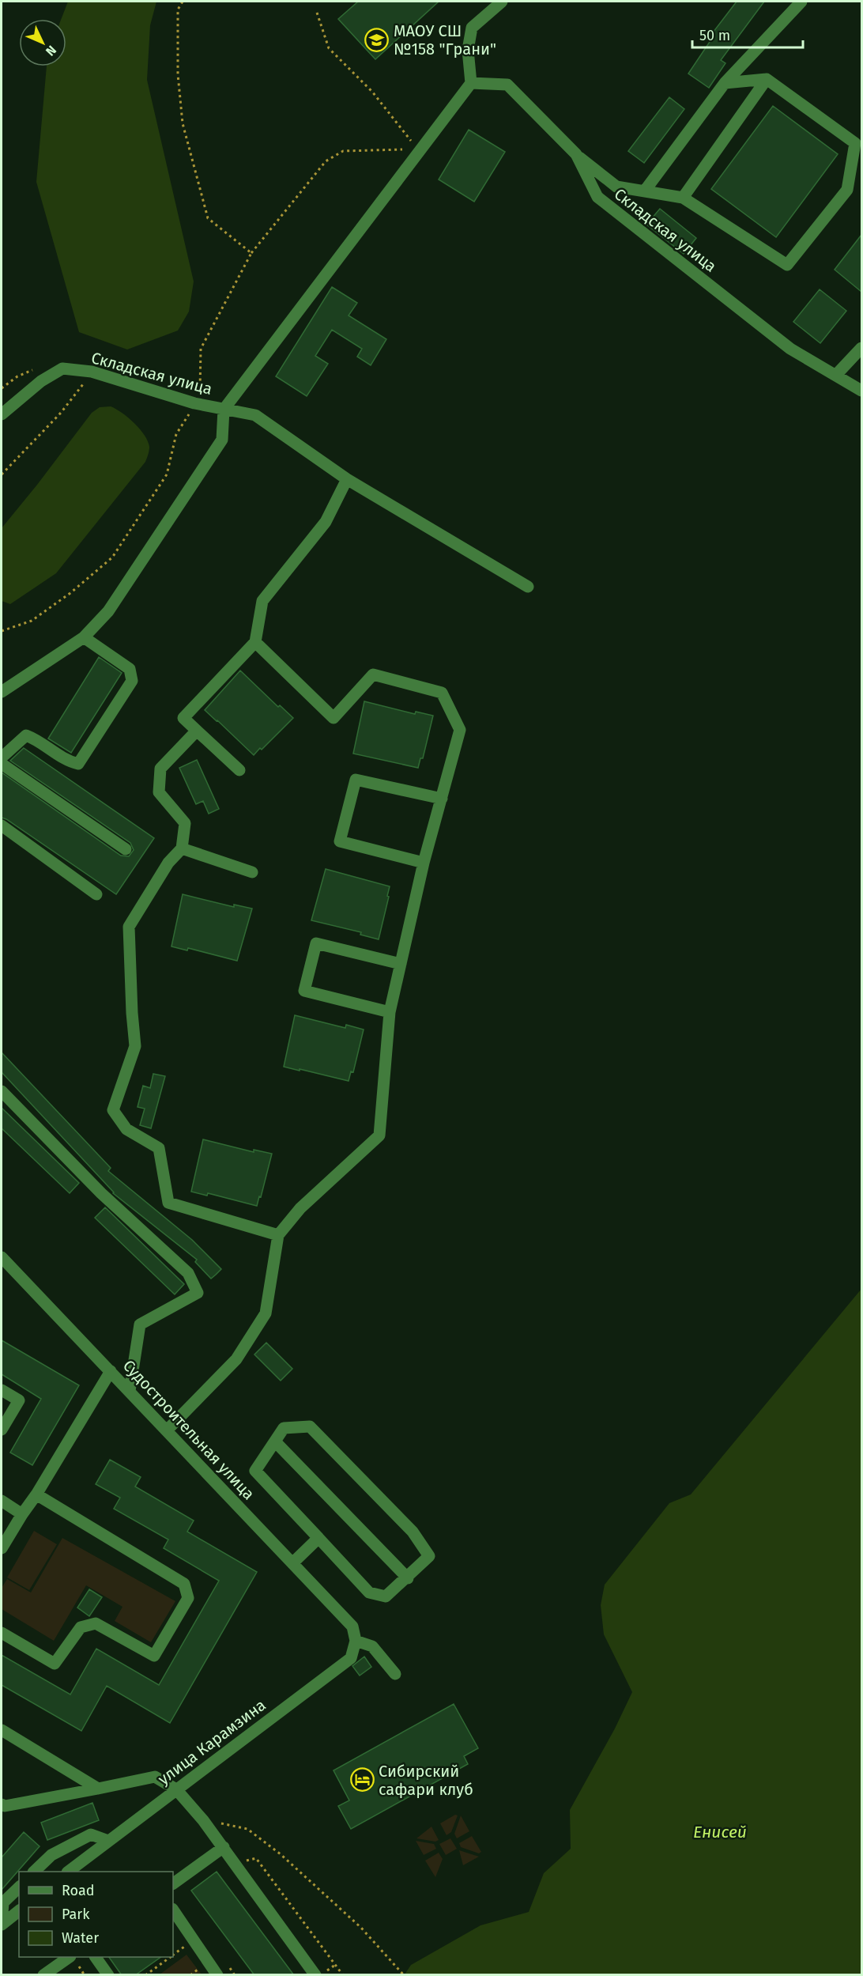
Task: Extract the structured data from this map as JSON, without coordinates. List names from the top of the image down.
{
  "streets": {
    "street": ["Складская улица", "Судостроительная улица", "улица Карамзина"]
  },
  "crossings": [
    ["Судостроительная улица", "улица Карамзина"]
  ],
  "water": ["Енисей"],
  "places": {
    "school or university": ["МАОУ СШ №158 \"Грани\""],
    "hotel": ["Сибирский сафари клуб"]
  },
  "legend": ["Road", "Park", "Water"],
  "scale_bar": "50 m",
  "north": "bottom right"
}
